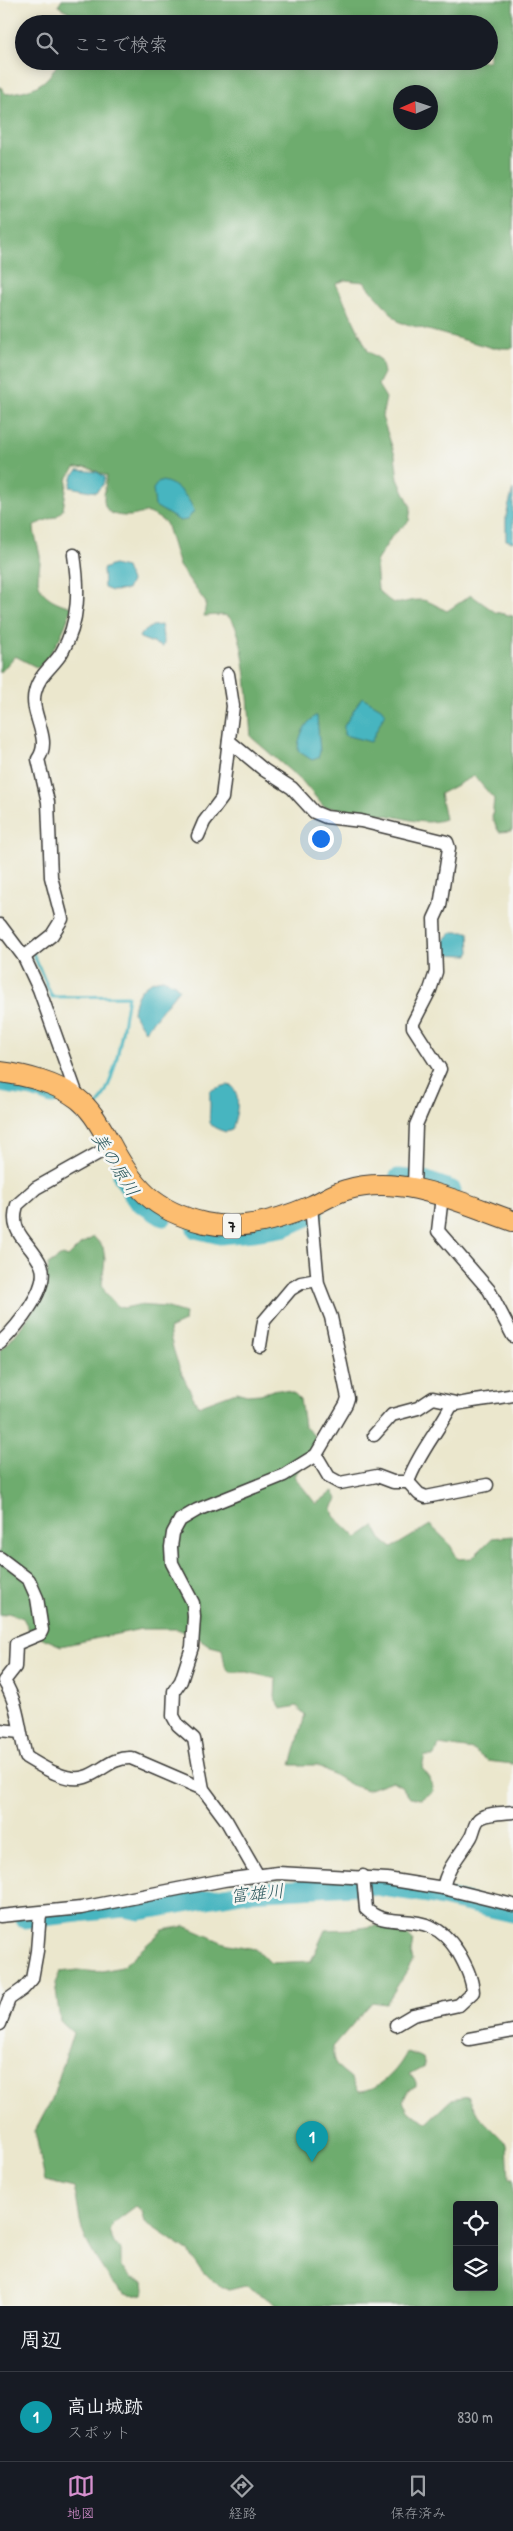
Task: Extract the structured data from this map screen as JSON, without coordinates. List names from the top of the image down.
{
  "streets": {
    "main road": ["7"]
  },
  "water": ["美の原川", "富雄川"],
  "north": "left",
  "page": {
    "search": "ここで検索",
    "pins": "1",
    "heading": "周辺",
    "list": [
      {
        "mark": "1",
        "name": "高山城跡",
        "note": "スポット",
        "value": "830 m"
      }
    ],
    "nav": ["地図", "経路", "保存済み"]
  }
}
